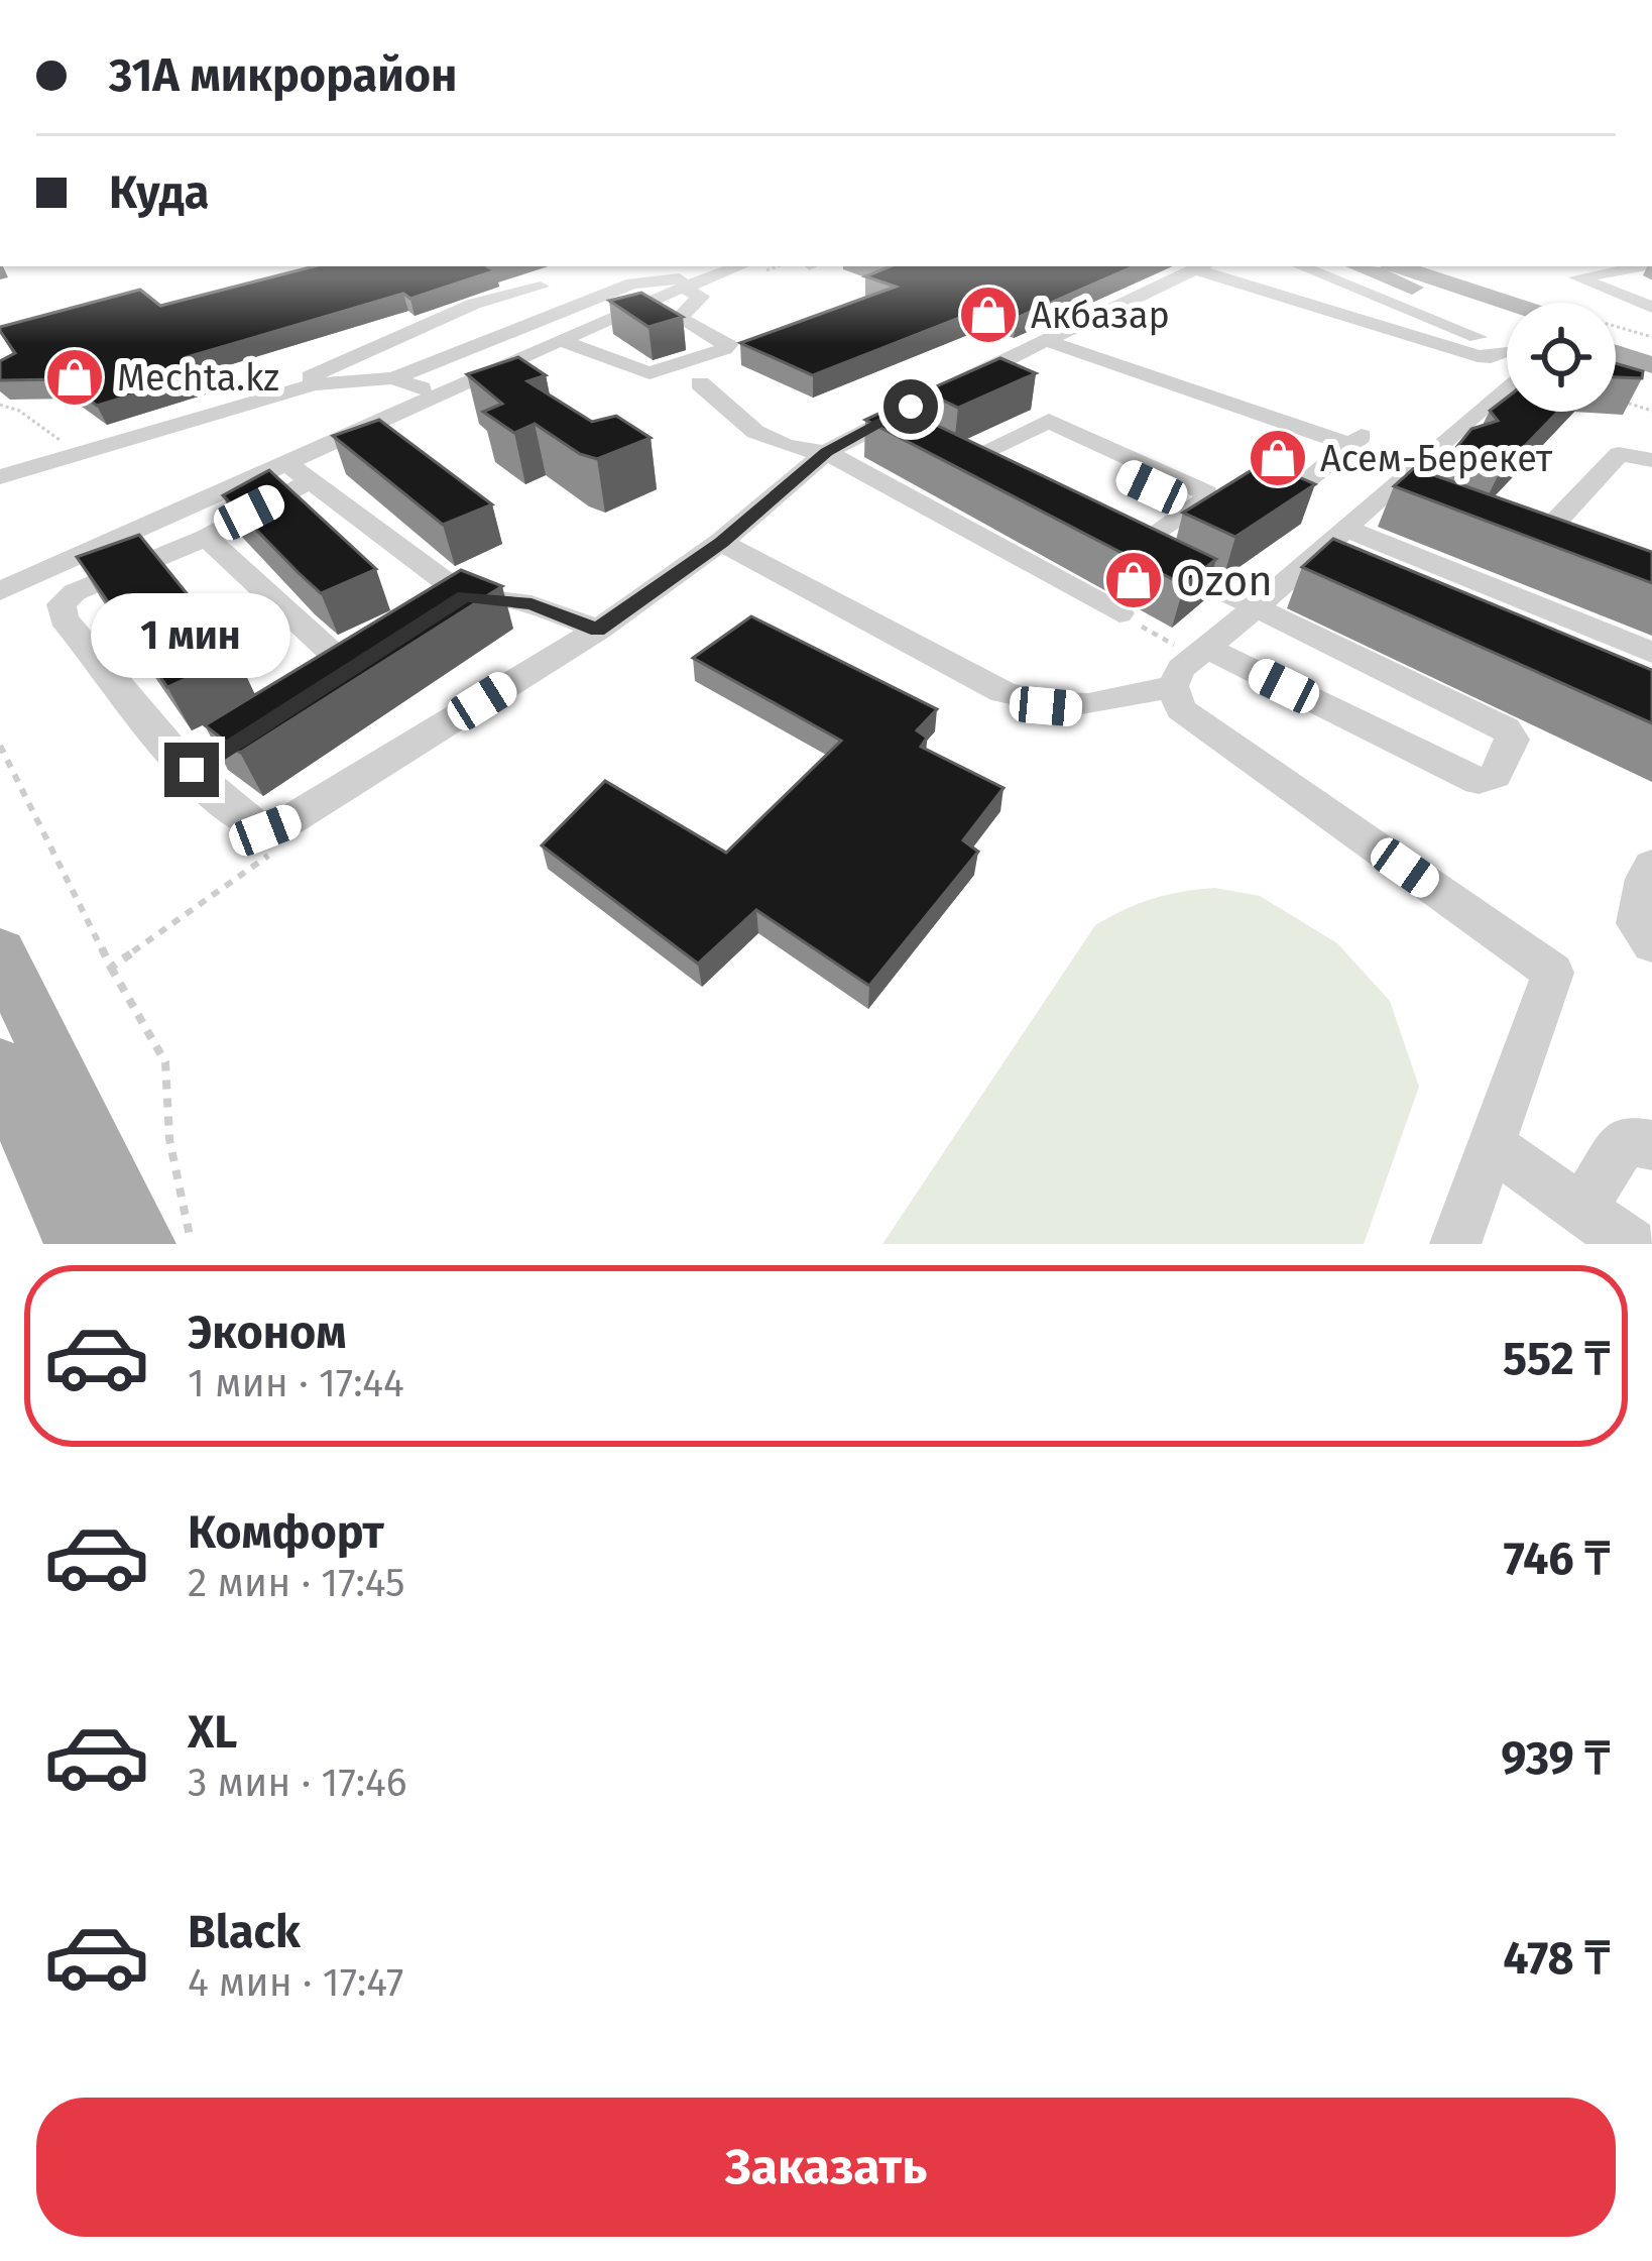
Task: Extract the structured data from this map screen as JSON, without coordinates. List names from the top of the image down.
{
  "places": {
    "shop": [
      "Акбазар",
      "Mechta.kz",
      "Асем-Берекет",
      "Ozon"
    ]
  },
  "page": {
    "banner": ["31А микрорайон", "Куда"],
    "bubble": "1 мин",
    "list": [
      {
        "name": "Эконом",
        "note": "1 мин · 17:44",
        "value": "552 ₸"
      },
      {
        "name": "Комфорт",
        "note": "2 мин · 17:45",
        "value": "746 ₸"
      },
      {
        "name": "XL",
        "note": "3 мин · 17:46",
        "value": "939 ₸"
      },
      {
        "name": "Black",
        "note": "4 мин · 17:47",
        "value": "478 ₸"
      }
    ],
    "buttons": "Заказать"
  }
}
